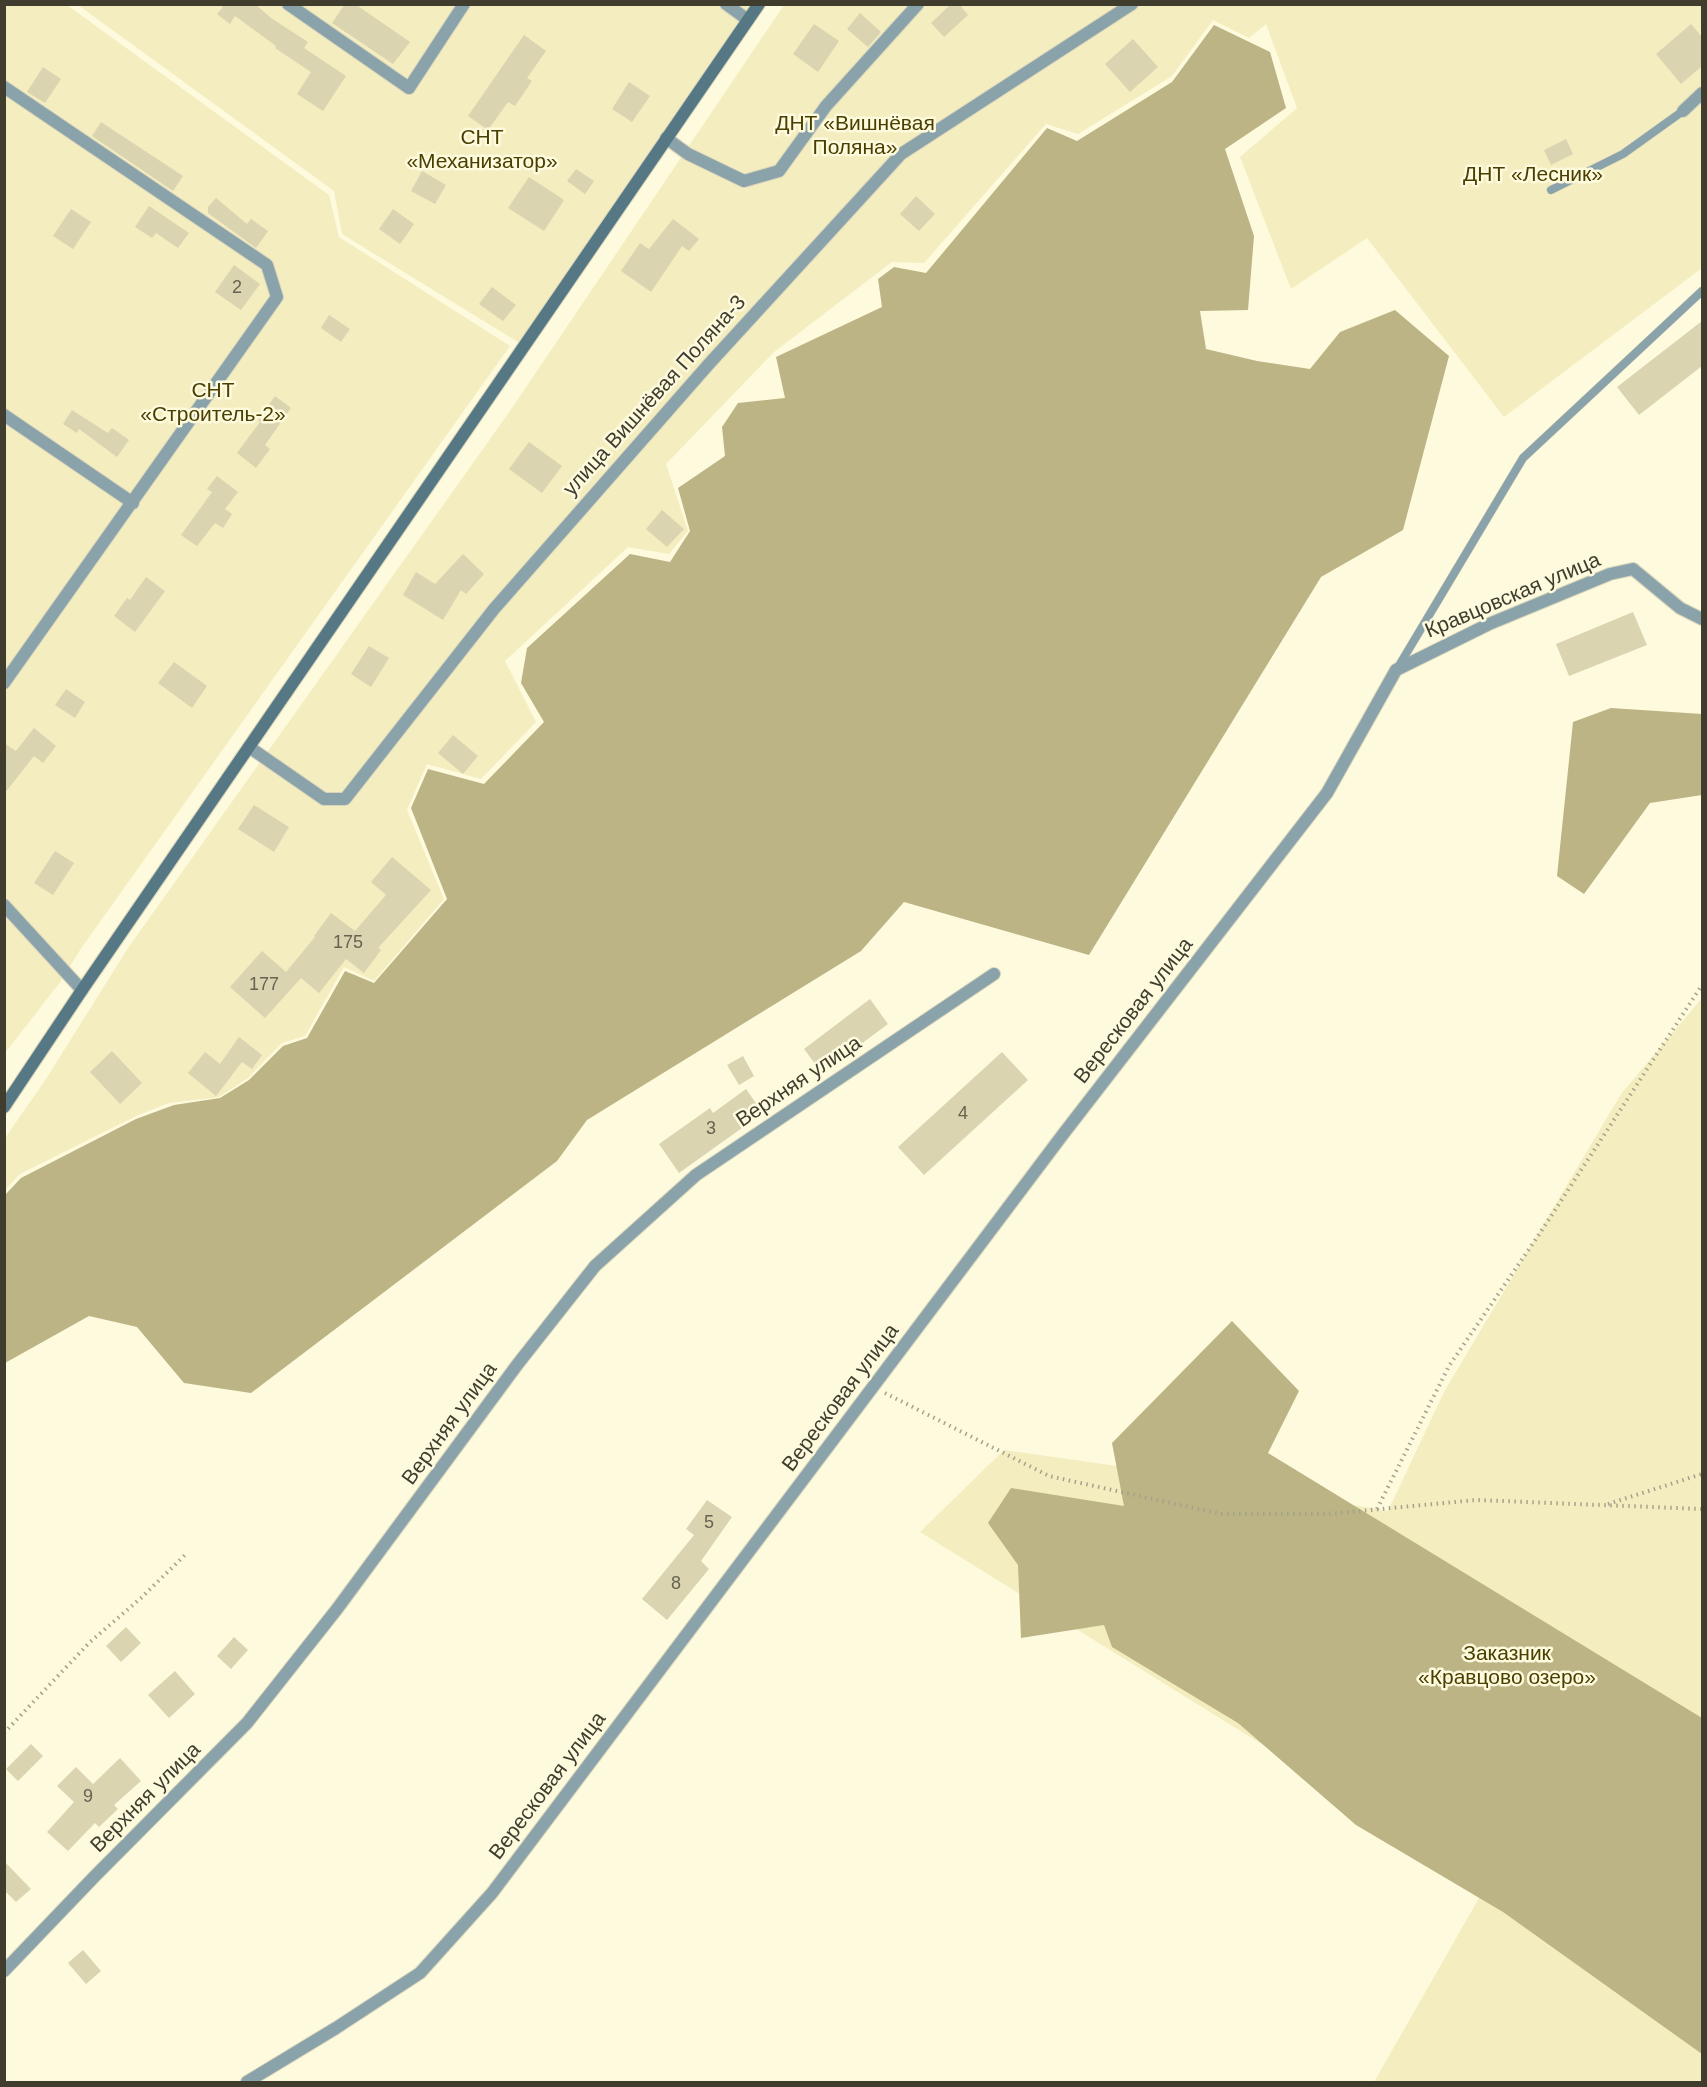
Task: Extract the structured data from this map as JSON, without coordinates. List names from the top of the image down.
{
  "streets": {
    "street": [
      "улица Вишнёвая Поляна-3",
      "Кравцовская улица",
      "Вересковая улица",
      "Верхняя улица"
    ]
  },
  "crossings": [
    ["Кравцовская улица", "Вересковая улица"]
  ],
  "parks": [
    "ДНТ «Вишнёвая Поляна»",
    "СНТ «Механизатор»",
    "ДНТ «Лесник»",
    "СНТ «Строитель-2»",
    "Заказник «Кравцово озеро»"
  ],
  "house_numbers": [
    "2",
    "175",
    "177",
    "4",
    "3",
    "5",
    "8",
    "9"
  ]
}
